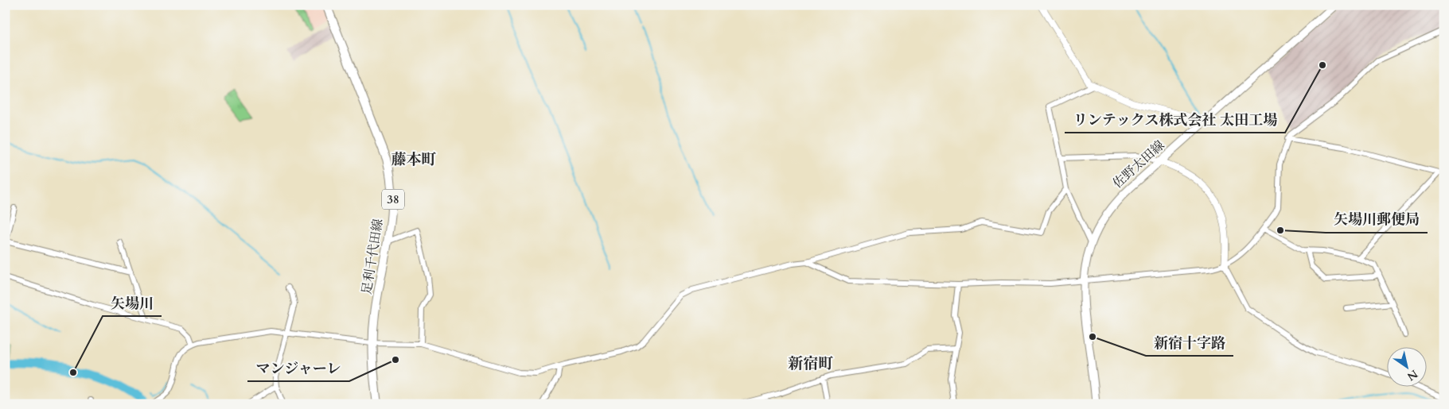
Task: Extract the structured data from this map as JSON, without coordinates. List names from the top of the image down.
{
  "streets": {
    "main road": ["佐野太田線", "38", "足利千代田線"]
  },
  "districts": ["藤本町", "新宿町"],
  "places": [
    "リンテックス株式会社 太田工場",
    "矢場川郵便局",
    "新宿十字路",
    "マンジャーレ",
    "矢場川"
  ],
  "north": "bottom right"
}
